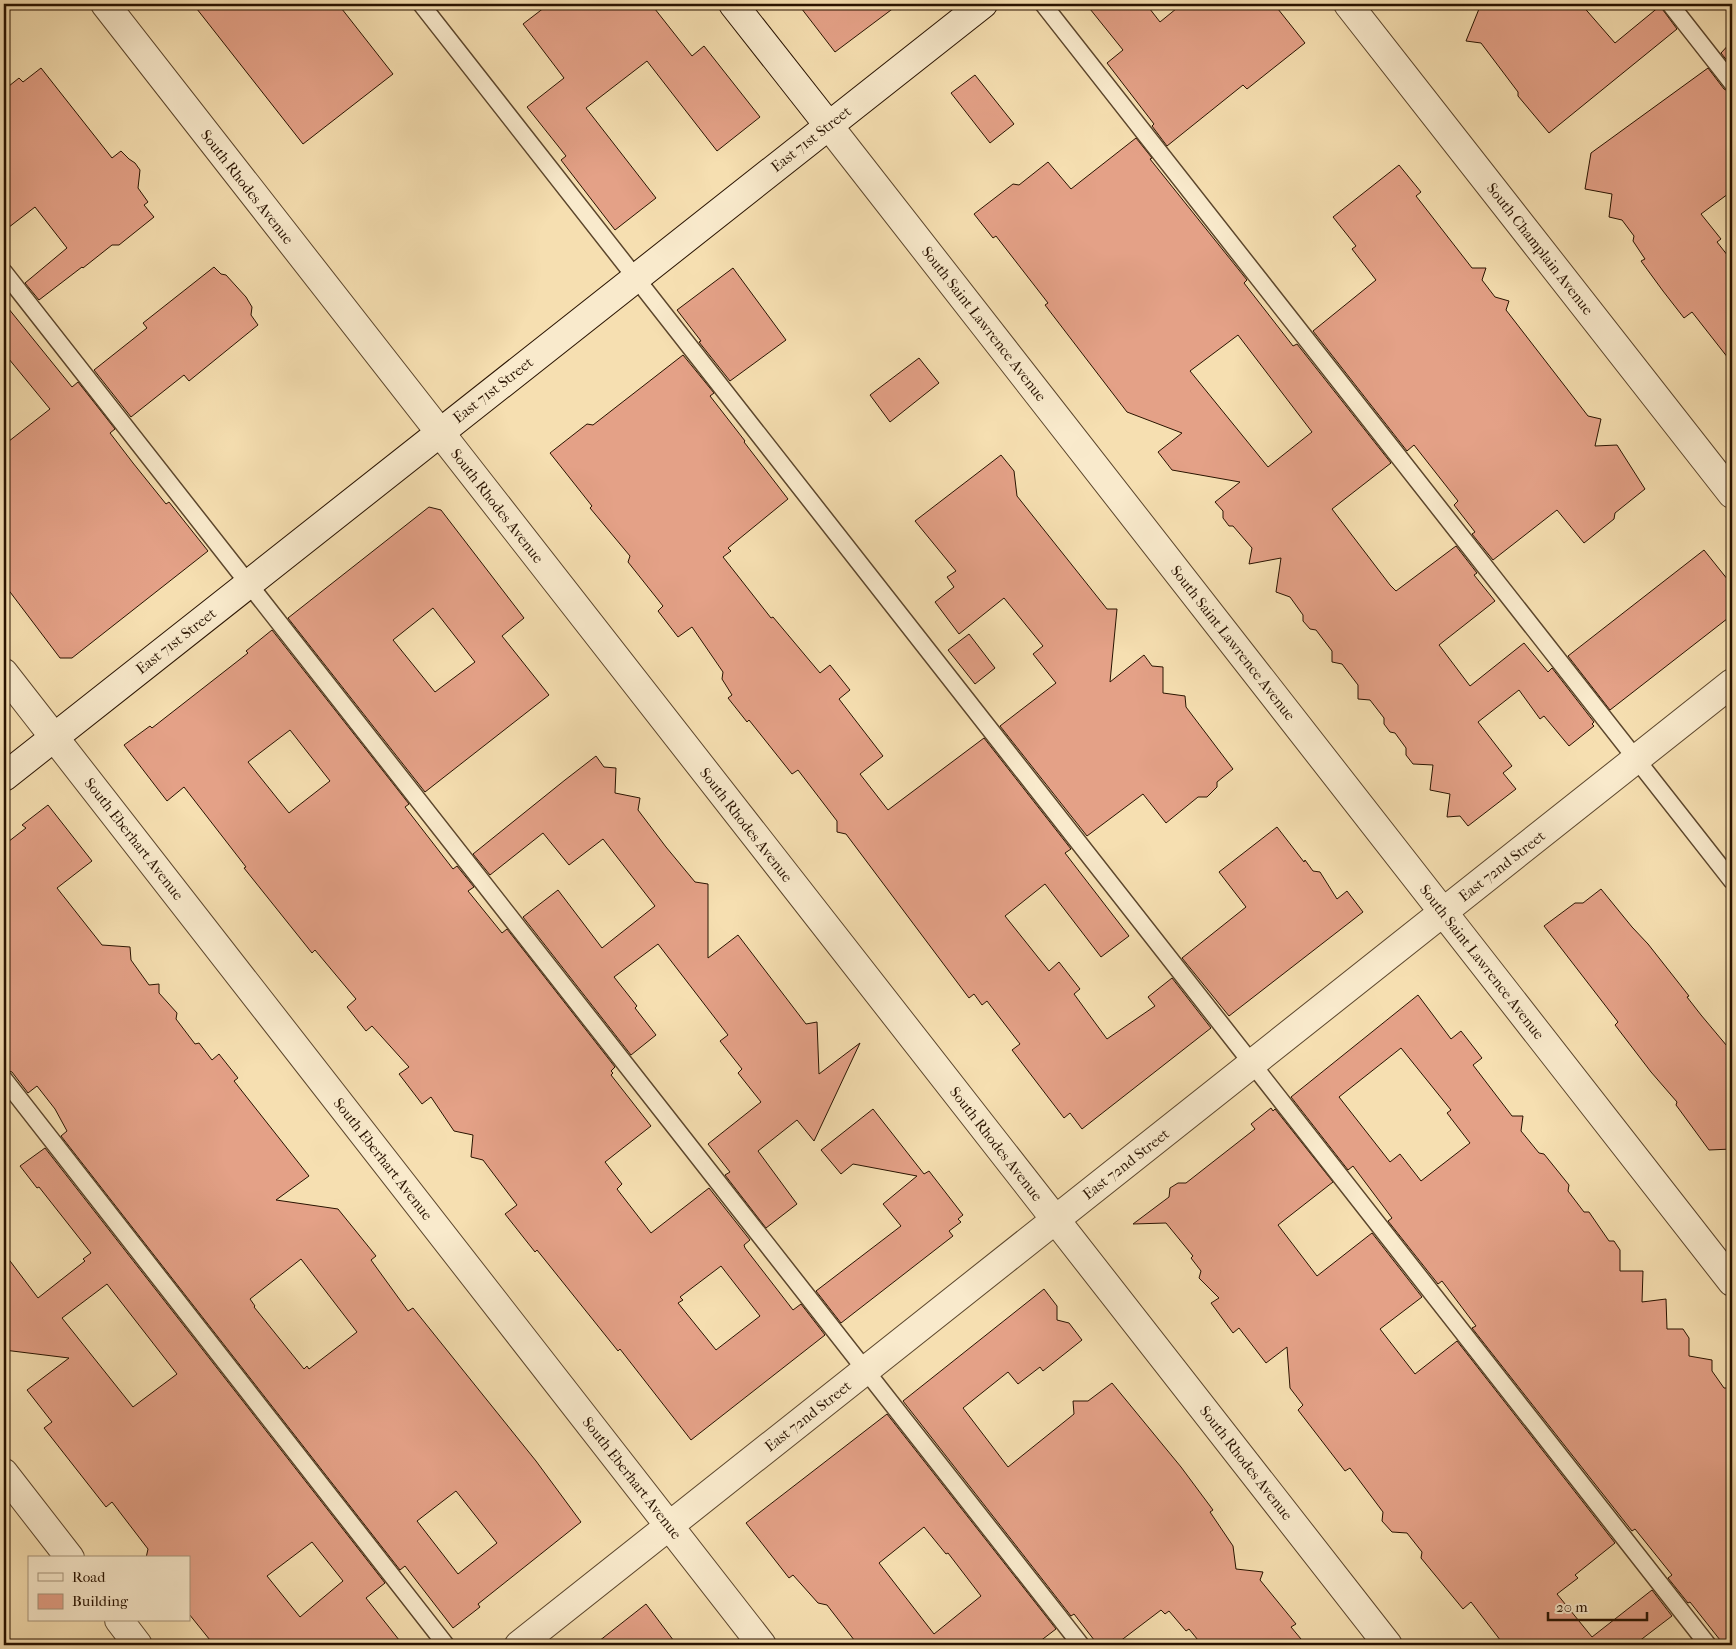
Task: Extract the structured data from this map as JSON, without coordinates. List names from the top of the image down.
{
  "streets": {
    "street": [
      "East 71st Street",
      "South Rhodes Avenue",
      "South Champlain Avenue",
      "South Saint Lawrence Avenue",
      "South Eberhart Avenue",
      "East 72nd Street"
    ]
  },
  "crossings": [
    ["East 71st Street", "South Rhodes Avenue"],
    ["East 71st Street", "South Saint Lawrence Avenue"],
    ["East 71st Street", "South Eberhart Avenue"],
    ["South Rhodes Avenue", "East 72nd Street"],
    ["South Saint Lawrence Avenue", "East 72nd Street"],
    ["South Eberhart Avenue", "East 72nd Street"]
  ],
  "legend": ["Road", "Building"],
  "scale_bar": "20 m"
}
